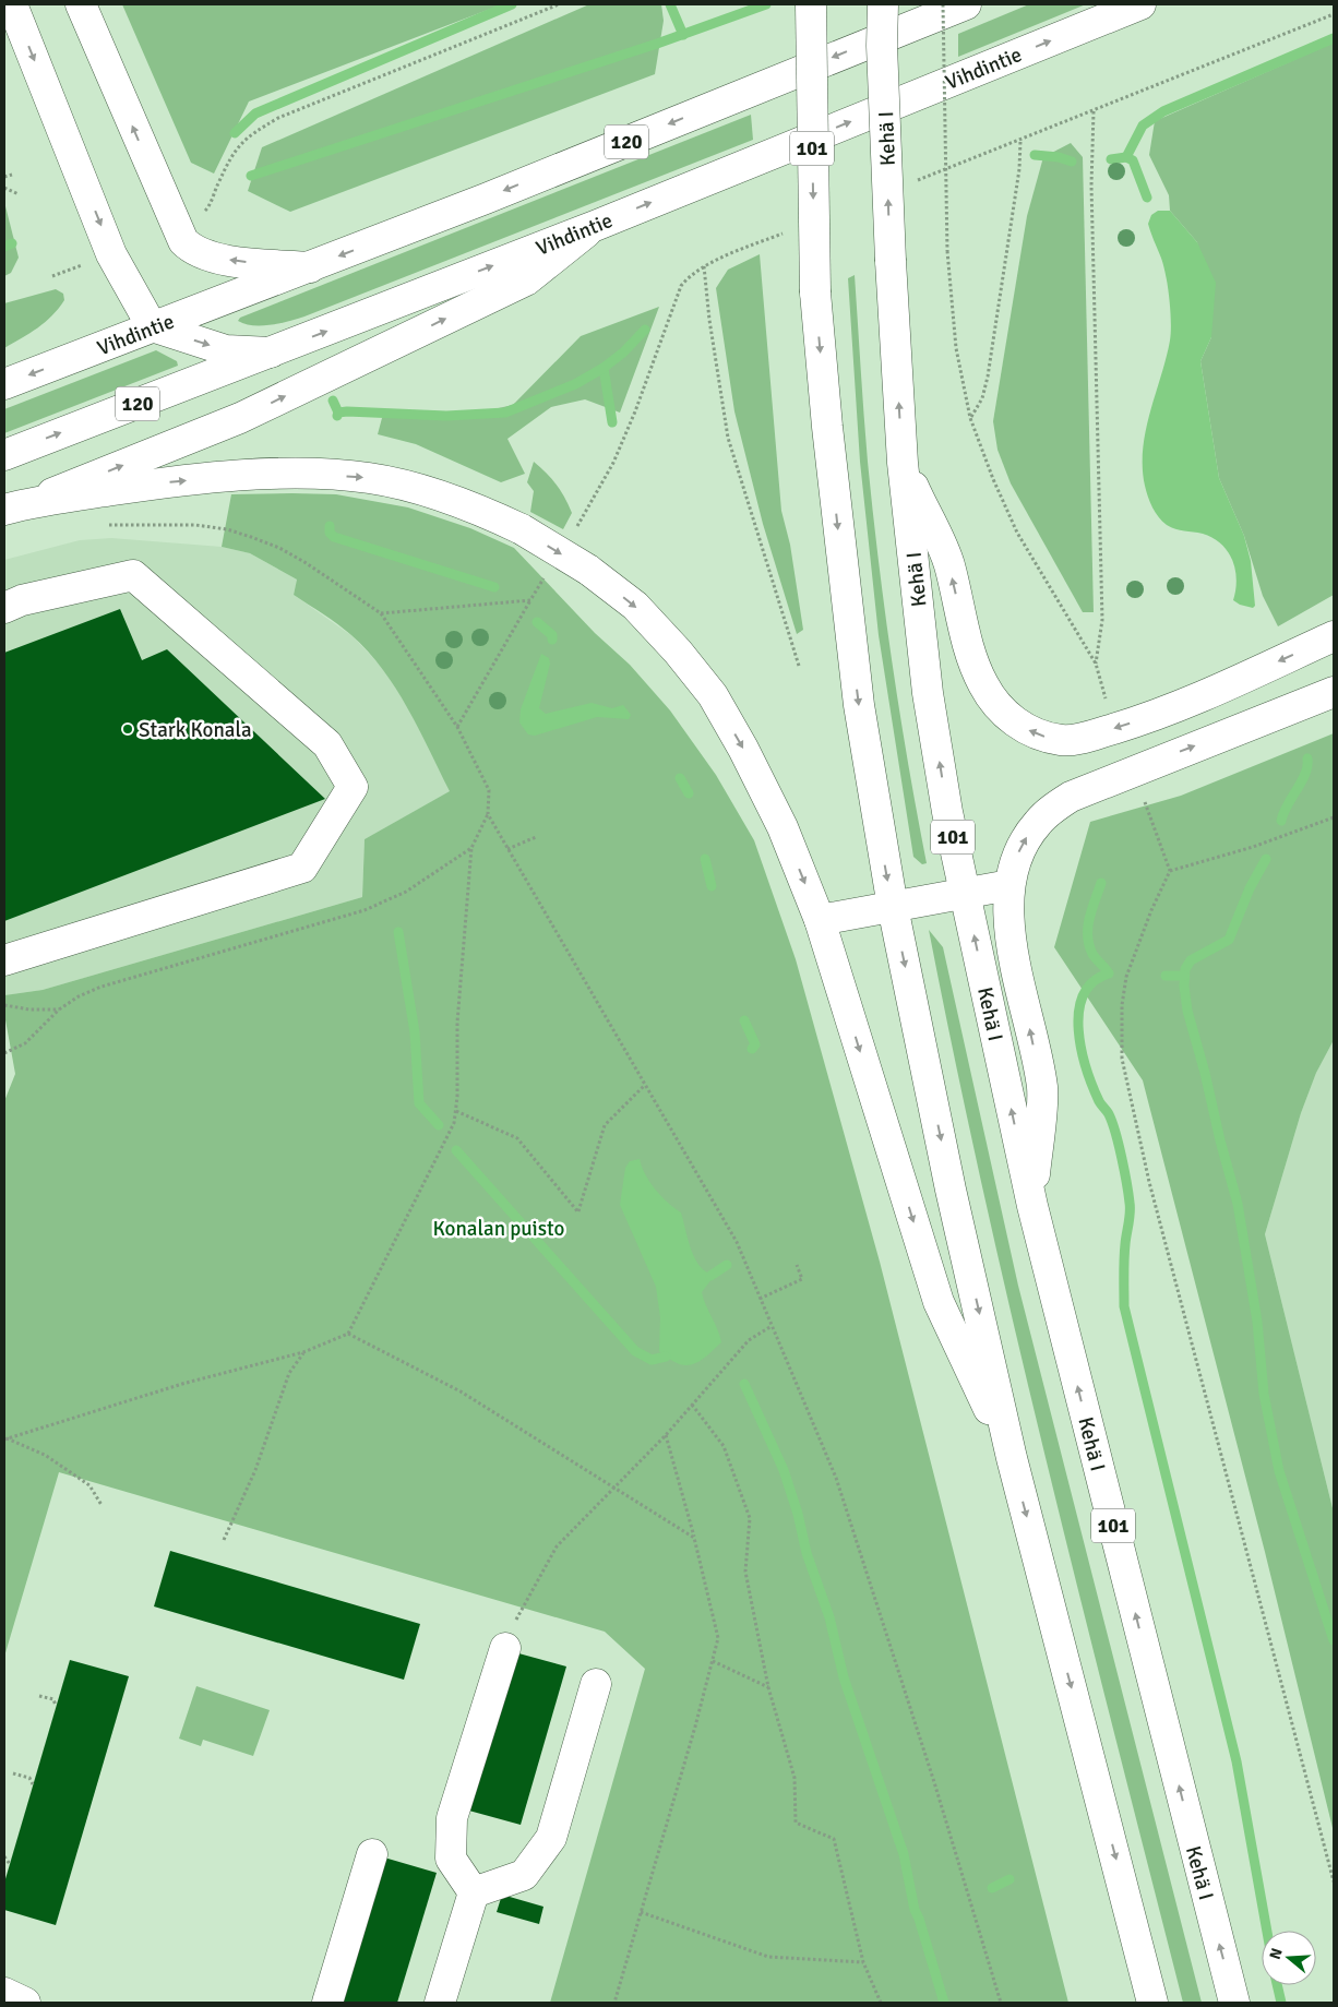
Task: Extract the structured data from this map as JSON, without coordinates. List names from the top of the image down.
{
  "streets": {
    "main road": [
      "Vihdintie",
      "Kehä I",
      "120",
      "101"
    ]
  },
  "parks": ["Konalan puisto"],
  "places": ["Stark Konala"],
  "north": "left"
}
